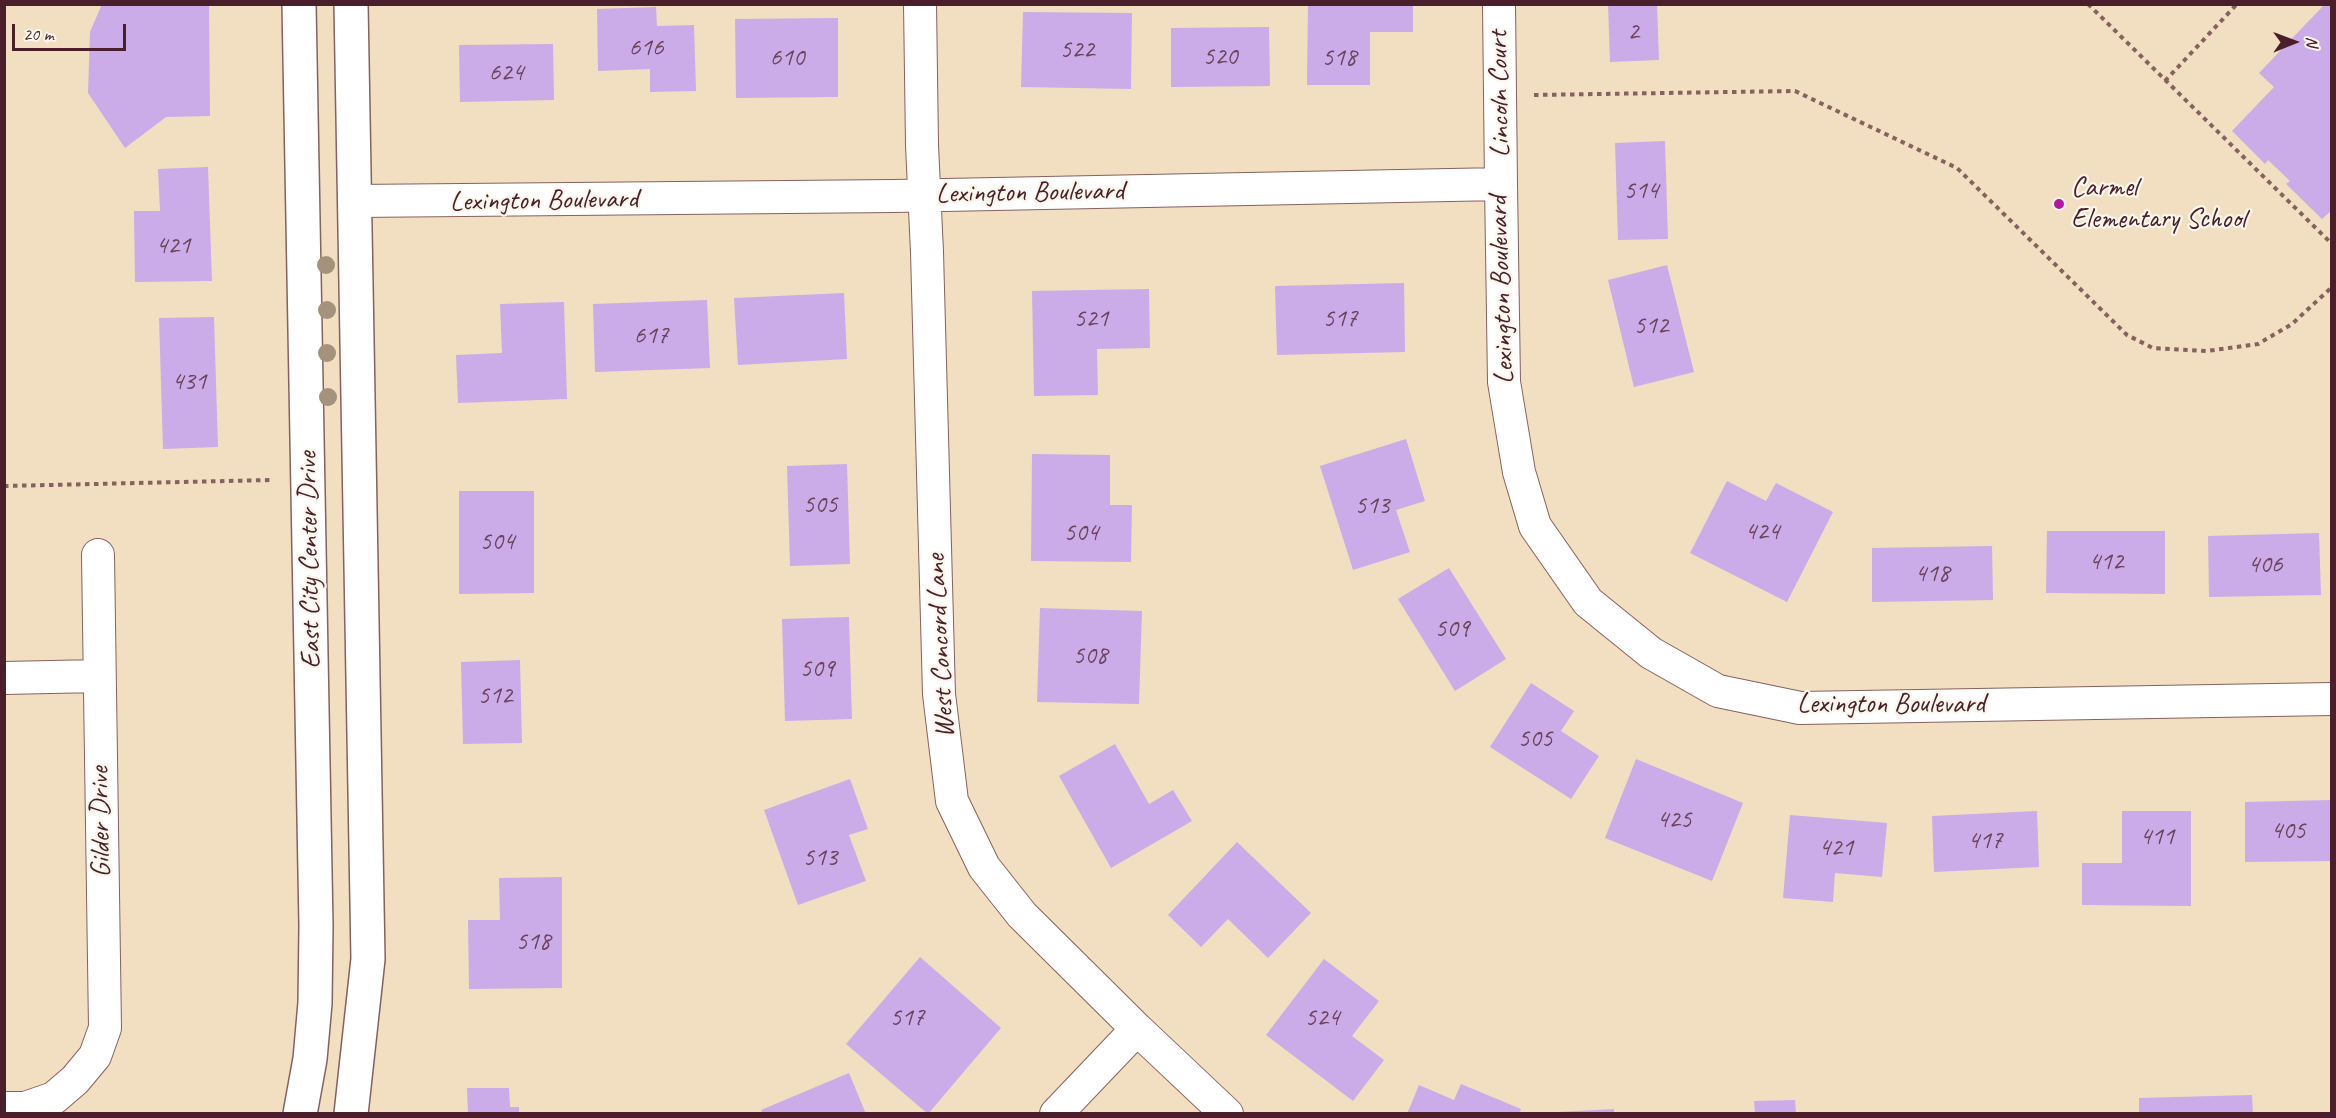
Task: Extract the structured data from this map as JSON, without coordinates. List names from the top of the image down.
{
  "streets": {
    "street": [
      "Lincoln Court",
      "Lexington Boulevard",
      "East City Center Drive",
      "West Concord Lane",
      "Gilder Drive"
    ]
  },
  "crossings": [
    ["Lincoln Court", "Lexington Boulevard"],
    ["Lexington Boulevard", "East City Center Drive"],
    ["Lexington Boulevard", "West Concord Lane"]
  ],
  "places": ["Carmel Elementary School"],
  "house_numbers": [
    "2",
    "616",
    "522",
    "520",
    "610",
    "518",
    "624",
    "514",
    "421",
    "521",
    "517",
    "512",
    "617",
    "431",
    "505",
    "513",
    "424",
    "504",
    "504",
    "412",
    "406",
    "418",
    "509",
    "508",
    "509",
    "512",
    "505",
    "425",
    "405",
    "411",
    "417",
    "421",
    "513",
    "518",
    "517",
    "524"
  ],
  "scale_bar": "20 m",
  "north": "right"
}
